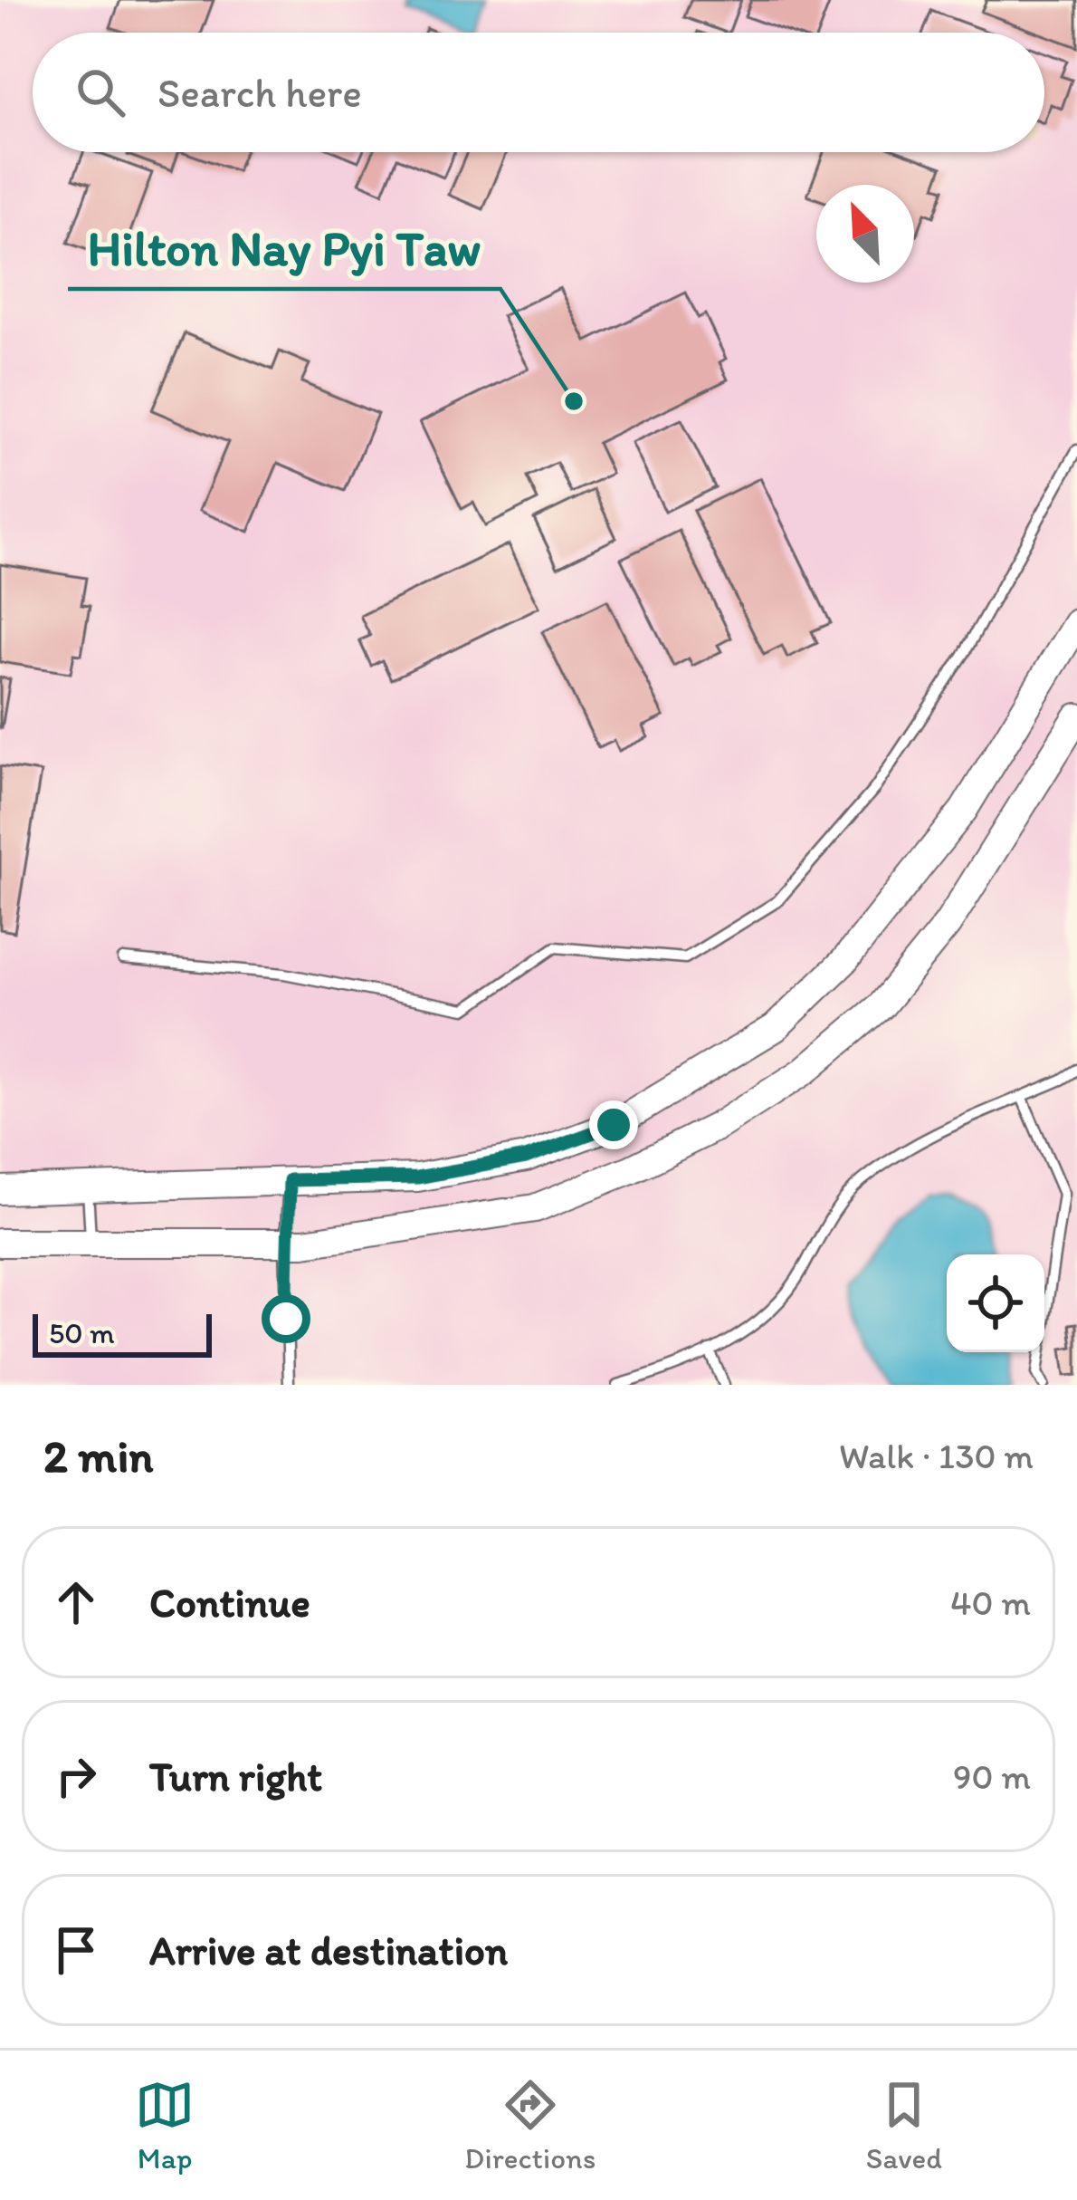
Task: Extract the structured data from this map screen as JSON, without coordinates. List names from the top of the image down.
{
  "places": ["Hilton Nay Pyi Taw"],
  "scale_bar": "50 m",
  "north": "top left",
  "page": {
    "search": "Search here",
    "scale": "50 m",
    "heading": ["2 min", "Walk · 130 m"],
    "list": [
      ["Continue", "40 m"],
      ["Turn right", "90 m"],
      "Arrive at destination"
    ],
    "nav": ["Map", "Directions", "Saved"]
  }
}
